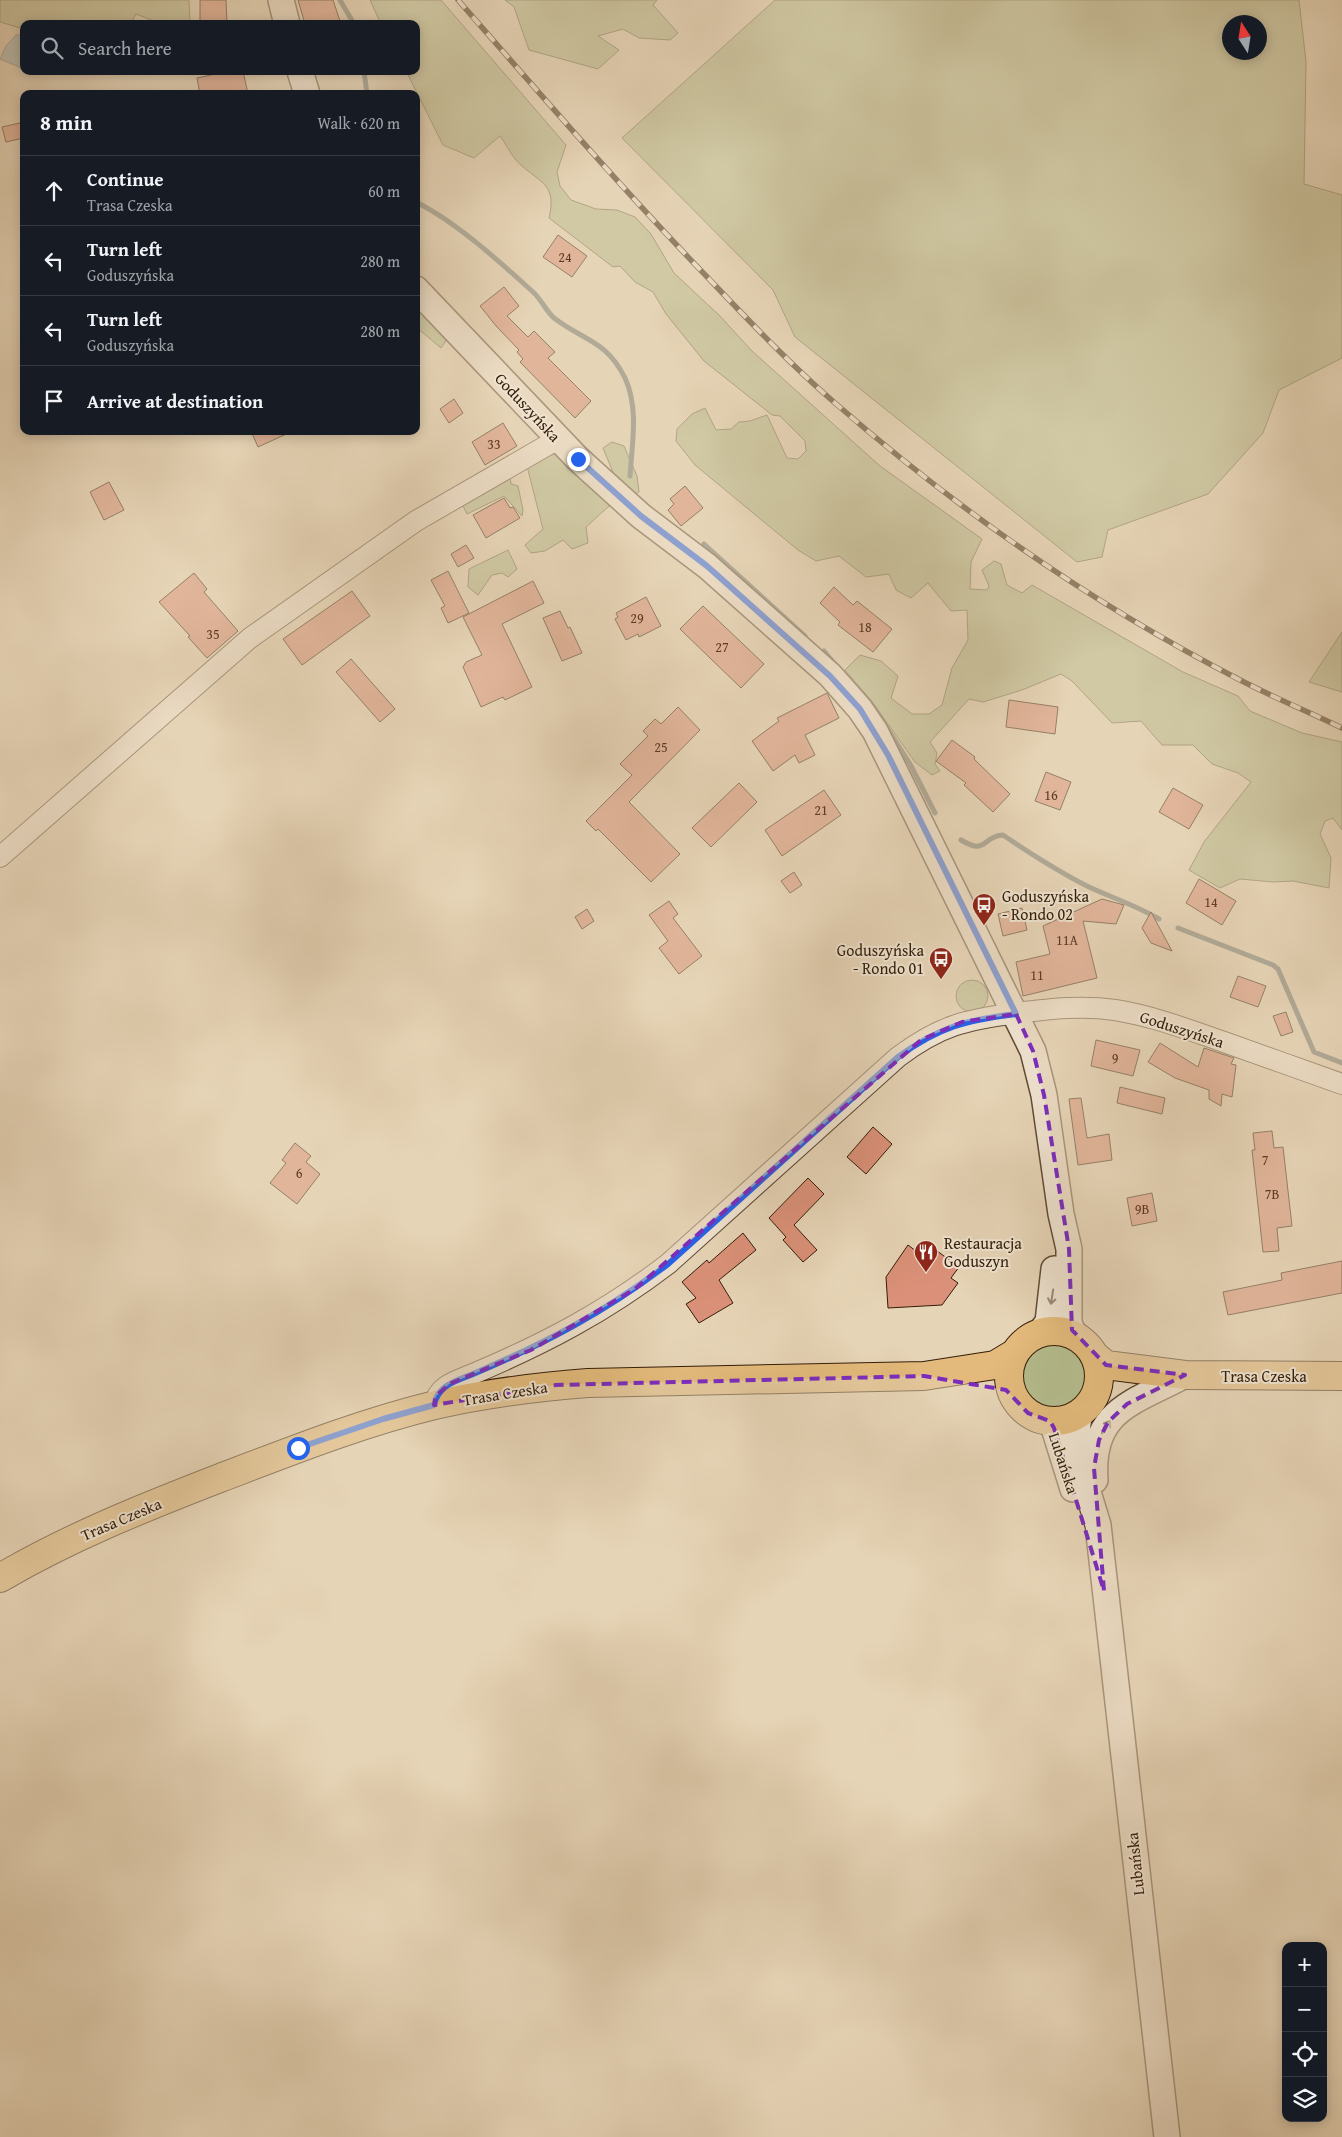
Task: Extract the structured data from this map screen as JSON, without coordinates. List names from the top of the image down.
{
  "streets": {
    "main road": ["Trasa Czeska"],
    "street": ["Goduszyńska", "Lubańska"]
  },
  "crossings": [
    ["Goduszyńska", "Trasa Czeska"],
    ["Goduszyńska", "Lubańska"],
    ["Trasa Czeska", "Lubańska"]
  ],
  "places": {
    "bus stop": ["Goduszyńska - Rondo 02", "Goduszyńska - Rondo 01"],
    "restaurant": ["Restauracja Goduszyn"]
  },
  "house_numbers": [
    "24",
    "33",
    "29",
    "18",
    "35",
    "27",
    "25",
    "16",
    "21",
    "14",
    "11A",
    "11",
    "9",
    "7",
    "6",
    "7B",
    "9B"
  ],
  "north": "top",
  "page": {
    "search": "Search here",
    "heading": ["8 min", "Walk · 620 m"],
    "list": [
      ["Continue", "Trasa Czeska", "60 m"],
      ["Turn left", "Goduszyńska", "280 m"],
      ["Turn left", "Goduszyńska", "280 m"],
      "Arrive at destination"
    ],
    "map_buttons": ["+", "−"]
  }
}
